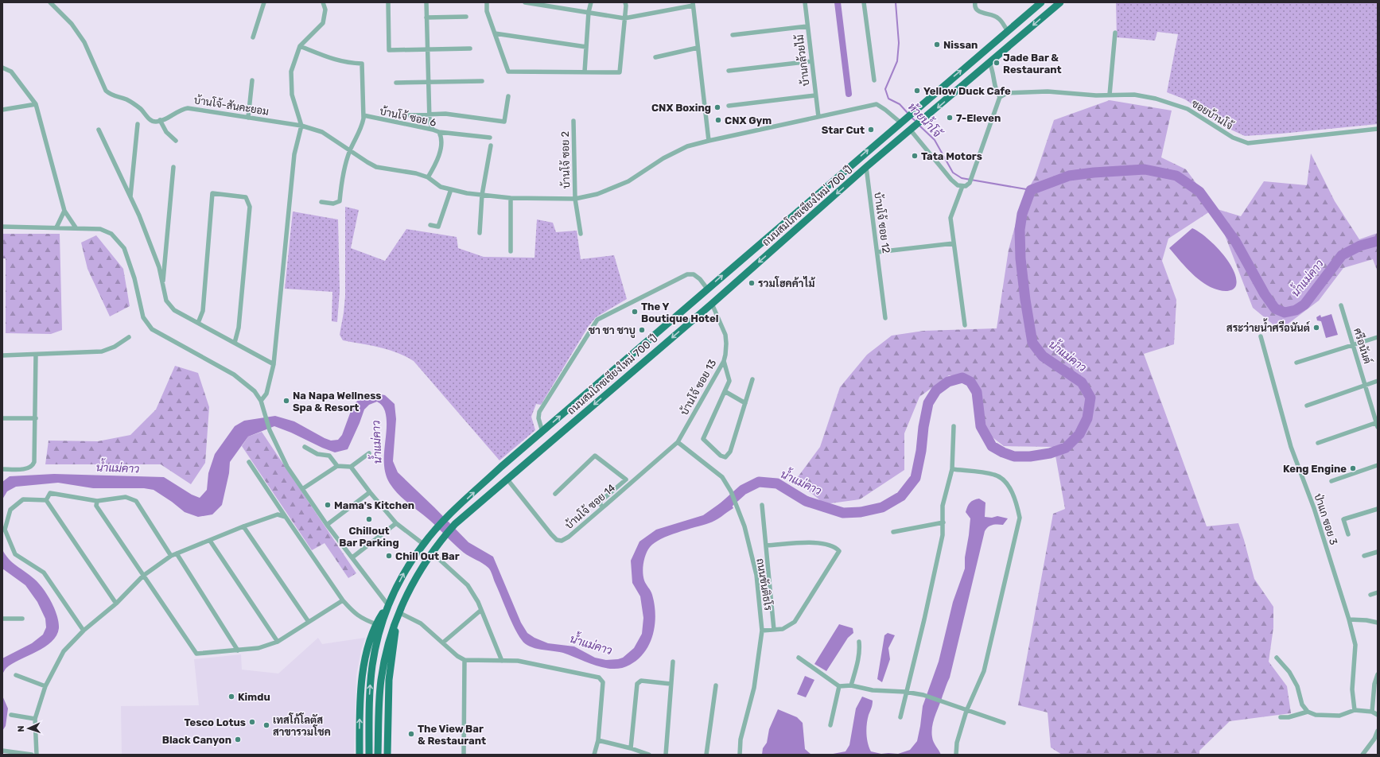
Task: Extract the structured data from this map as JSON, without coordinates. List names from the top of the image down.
{
  "streets": {
    "main road": ["ถนนสมโภชเชียงใหม่ 700 ปี"],
    "street": [
      "บ้านกล้วยไม้",
      "บ้านโจ้-สันคะยอม",
      "ซอยบ้านโจ้",
      "บ้านโจ้ ซอย 6",
      "บ้านโจ้ ซอย 2",
      "บ้านโจ้ ซอย 12",
      "ศรีอนันต์",
      "บ้านโจ้ ซอย 13",
      "บ้านโจ้ ซอย 14",
      "ป่าแก ซอย 3",
      "ถนนขันติธโร"
    ]
  },
  "crossings": [
    ["บ้านโจ้-สันคะยอม", "บ้านโจ้ ซอย 6"],
    ["ถนนสมโภชเชียงใหม่ 700 ปี", "บ้านโจ้ ซอย 12"],
    ["ถนนสมโภชเชียงใหม่ 700 ปี", "บ้านโจ้ ซอย 13"],
    ["ถนนสมโภชเชียงใหม่ 700 ปี", "บ้านโจ้ ซอย 14"],
    ["บ้านโจ้ ซอย 13", "บ้านโจ้ ซอย 14"],
    ["บ้านโจ้ ซอย 13", "ถนนขันติธโร"],
    ["บ้านโจ้ ซอย 14", "ถนนขันติธโร"]
  ],
  "water": ["ห้วยน้ำโจ้", "น้ำแม่คาว"],
  "places": [
    "Nissan",
    "Jade Bar & Restaurant",
    "Yellow Duck Cafe",
    "CNX Boxing",
    "7-Eleven",
    "CNX Gym",
    "Star Cut",
    "Tata Motors",
    "รวมโฮคค้าไม้",
    "The Y Boutique Hotel",
    "สระว่ายน้ำศรีอนันต์",
    "ชา ชา ชาบู",
    "Na Napa Wellness Spa & Resort",
    "Keng Engine",
    "Mama's Kitchen",
    "Chillout Bar Parking",
    "Chill Out Bar",
    "Kimdu",
    "Tesco Lotus",
    "เทสโก้โลตัส สาขารวมโชค",
    "The View Bar & Restaurant",
    "Black Canyon"
  ],
  "north": "left"
}
